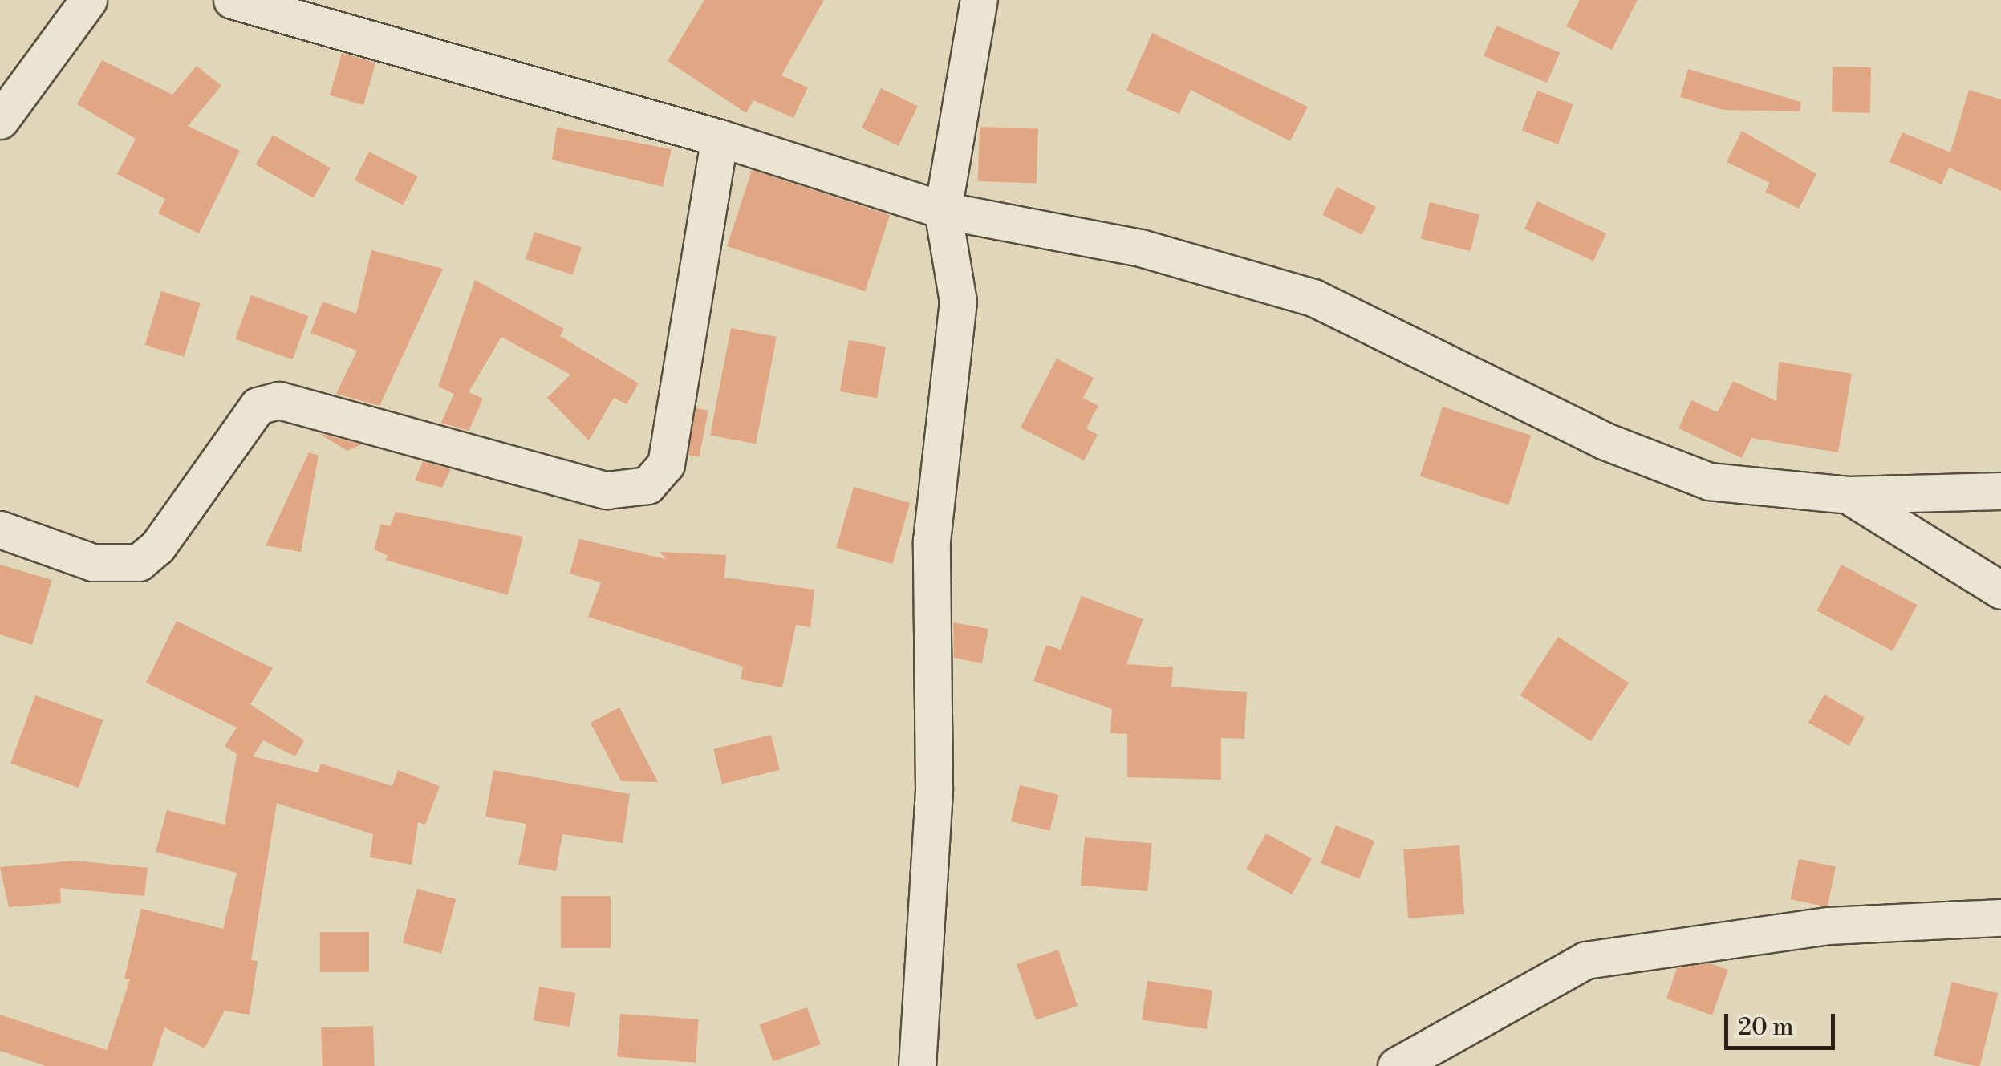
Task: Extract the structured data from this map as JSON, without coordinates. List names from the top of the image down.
{
  "scale_bar": "20 m"
}
